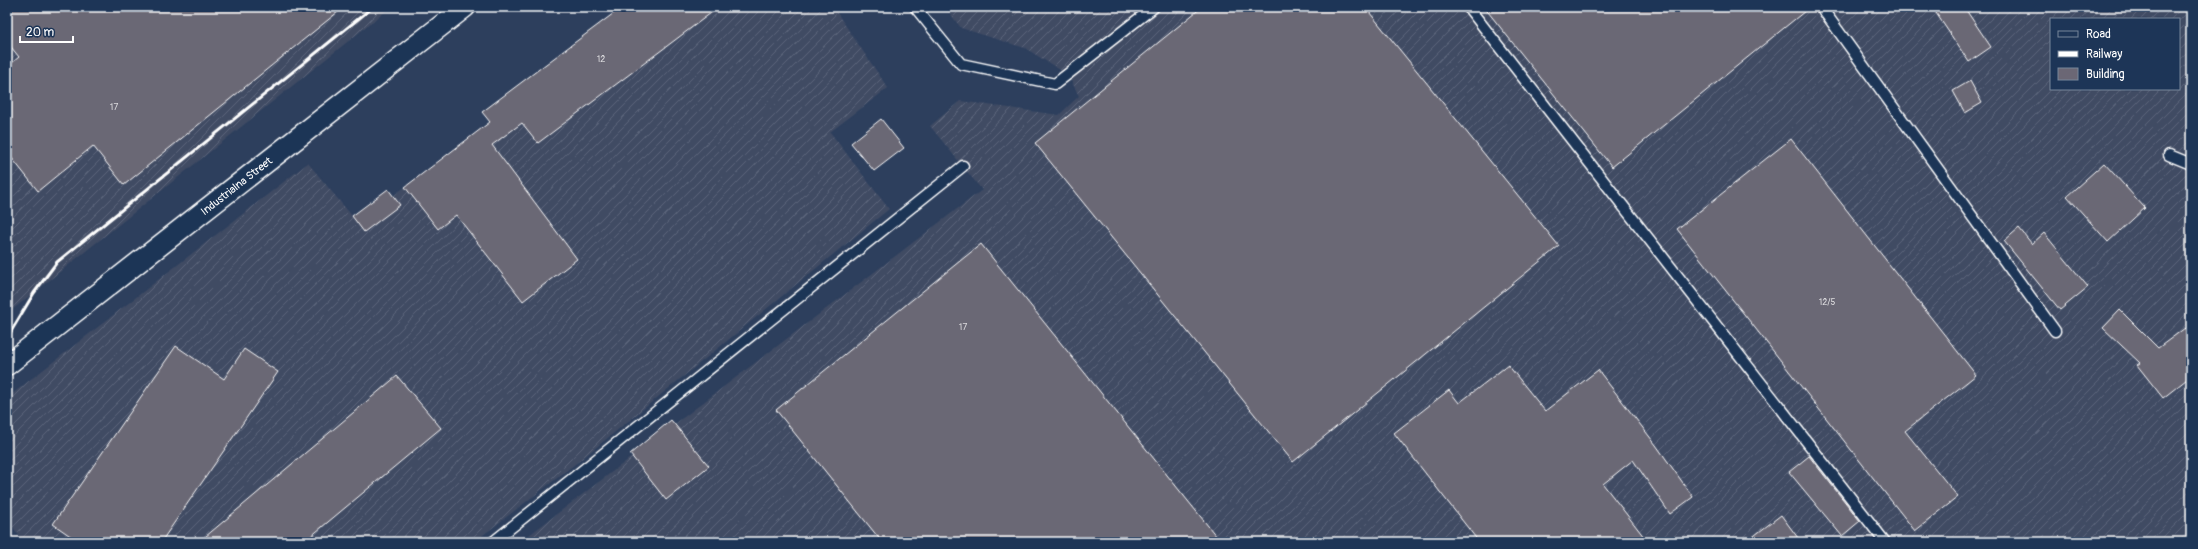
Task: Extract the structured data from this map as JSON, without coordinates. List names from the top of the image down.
{
  "streets": {
    "street": ["Industrialna Street"]
  },
  "house_numbers": [
    "12",
    "17",
    "12/5",
    "17"
  ],
  "legend": ["Road", "Railway", "Building"],
  "scale_bar": "20 m"
}
